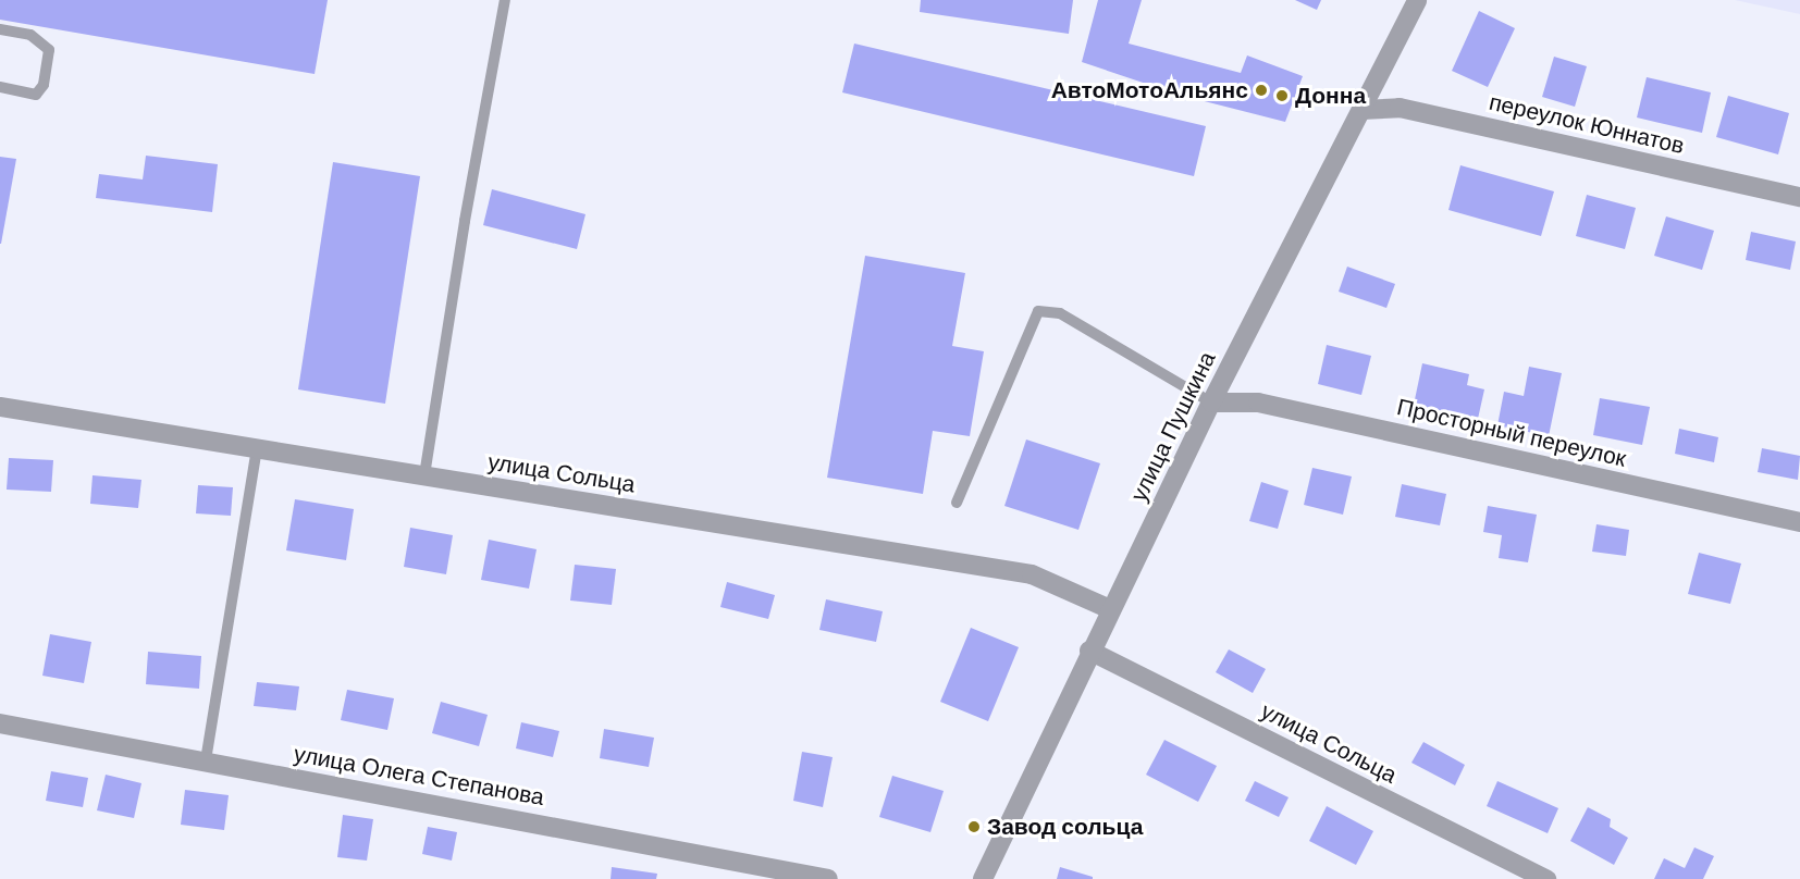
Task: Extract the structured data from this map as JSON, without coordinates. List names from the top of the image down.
{
  "streets": {
    "street": [
      "переулок Юннатов",
      "улица Пушкина",
      "Просторный переулок",
      "улица Сольца",
      "улица Олега Степанова"
    ]
  },
  "crossings": [
    ["переулок Юннатов", "улица Пушкина"],
    ["улица Пушкина", "Просторный переулок"],
    ["улица Пушкина", "улица Сольца"]
  ],
  "places": ["АвтоМотоАльянс", "Донна", "Завод сольца"]
}
